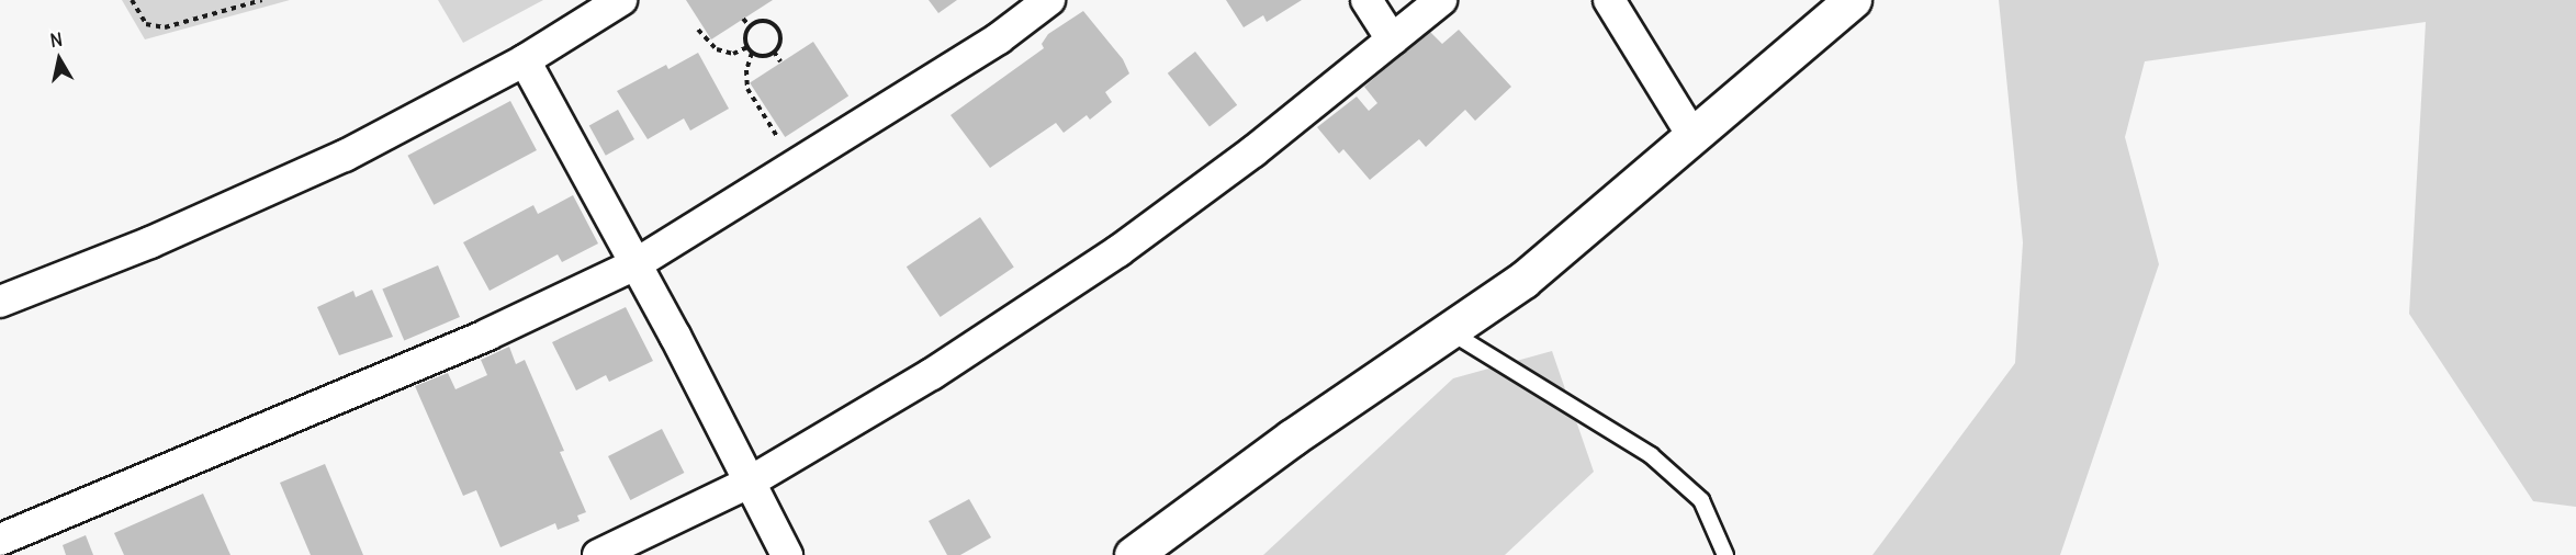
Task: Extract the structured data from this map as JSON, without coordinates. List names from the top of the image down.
{
  "north": "top"
}
